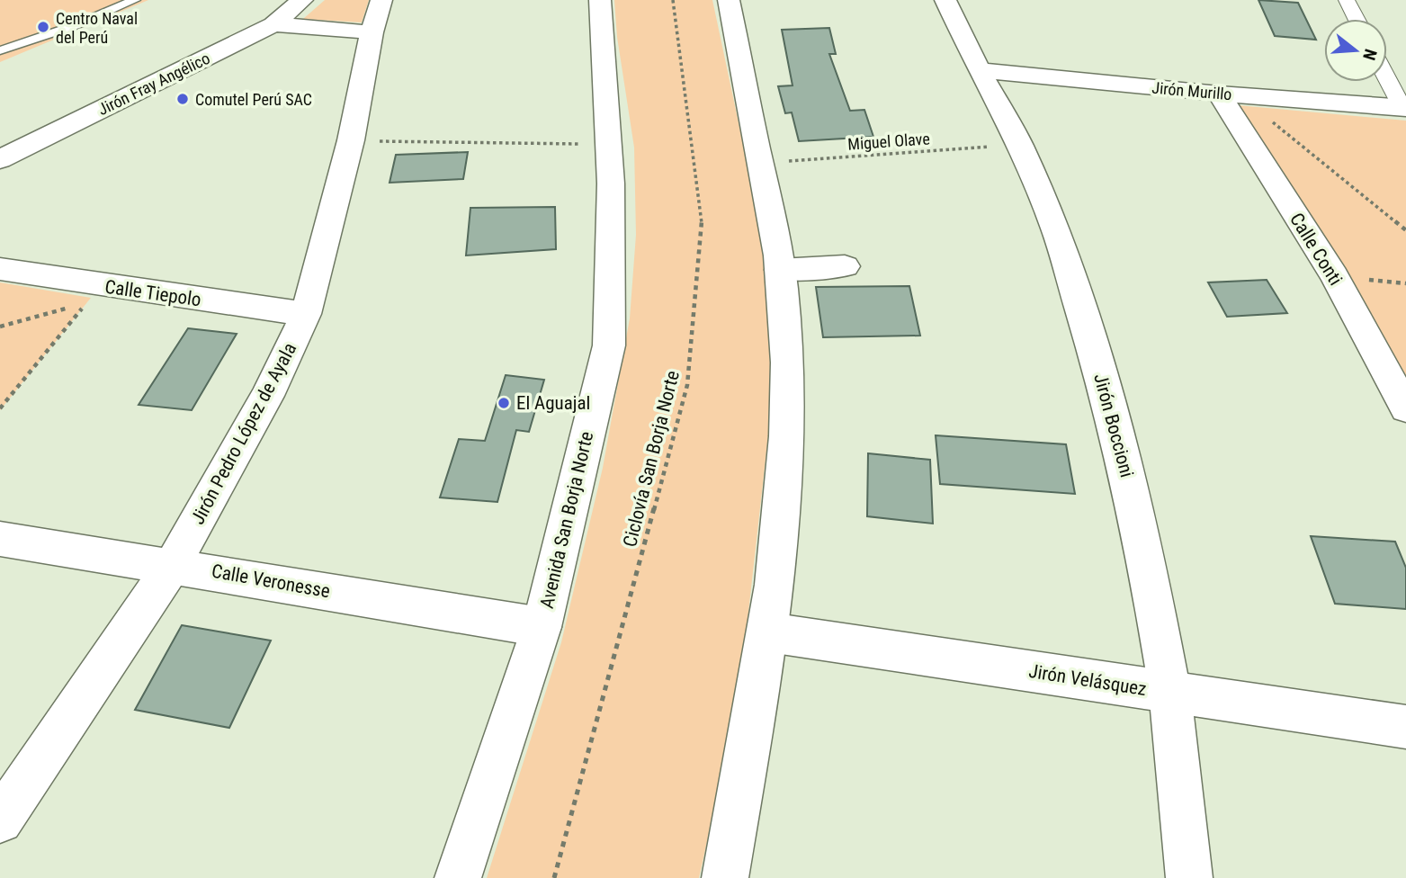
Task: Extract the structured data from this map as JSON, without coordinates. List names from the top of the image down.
{
  "streets": {
    "street": [
      "Jirón Fray Angélico",
      "Jirón Murillo",
      "Calle Conti",
      "Calle Tiepolo",
      "Jirón Boccioni",
      "Jirón Pedro López de Ayala",
      "Avenida San Borja Norte",
      "Calle Veronesse",
      "Jirón Velásquez"
    ],
    "path": ["Miguel Olave", "Ciclovía San Borja Norte"]
  },
  "crossings": [
    ["Jirón Murillo", "Calle Conti"],
    ["Jirón Murillo", "Jirón Boccioni"],
    ["Miguel Olave", "Jirón Boccioni"],
    ["Calle Tiepolo", "Jirón Pedro López de Ayala"],
    ["Jirón Boccioni", "Jirón Velásquez"],
    ["Jirón Pedro López de Ayala", "Calle Veronesse"],
    ["Avenida San Borja Norte", "Calle Veronesse"]
  ],
  "places": ["Centro Naval del Perú", "Comutel Perú SAC", "El Aguajal"],
  "north": "right"
}
